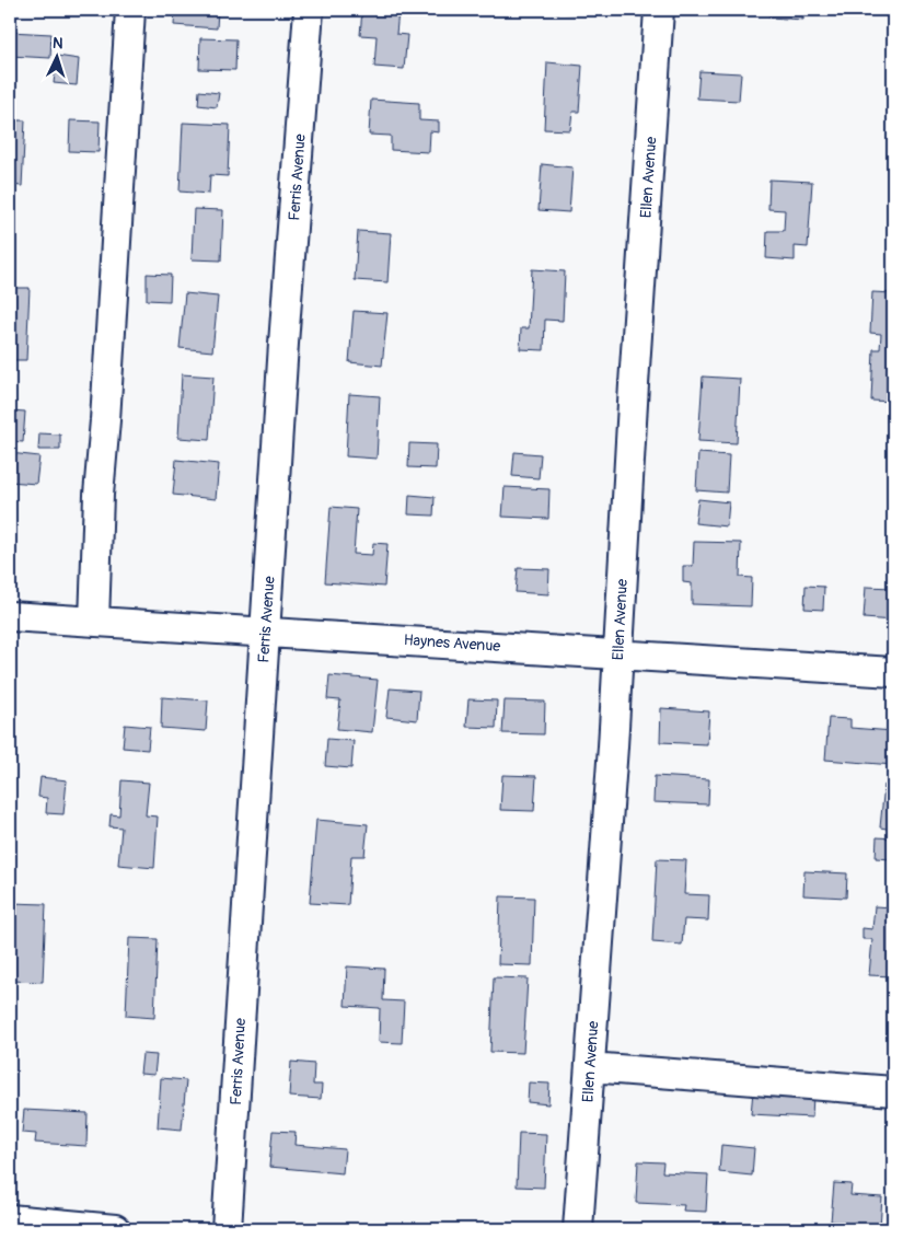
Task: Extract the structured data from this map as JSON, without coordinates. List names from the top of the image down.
{
  "streets": {
    "street": ["Ferris Avenue", "Ellen Avenue", "Haynes Avenue"]
  },
  "crossings": [
    ["Ferris Avenue", "Haynes Avenue"],
    ["Ellen Avenue", "Haynes Avenue"]
  ],
  "north": "top"
}
